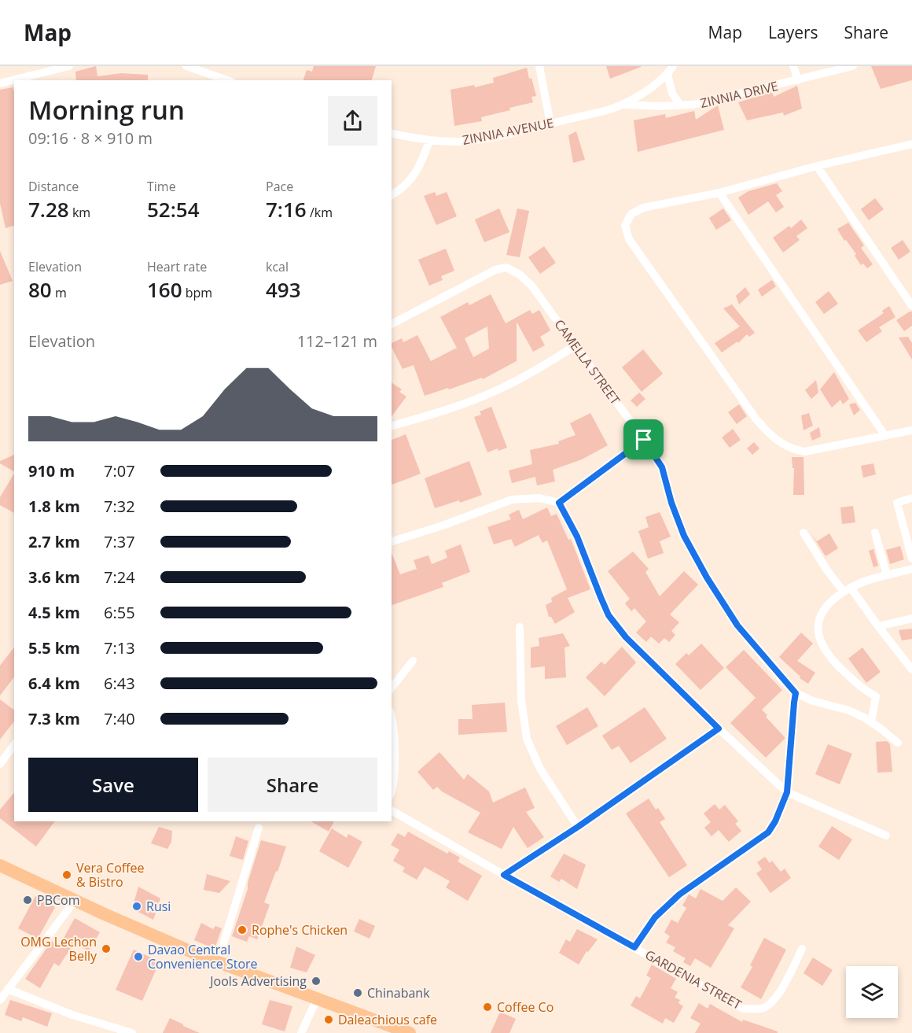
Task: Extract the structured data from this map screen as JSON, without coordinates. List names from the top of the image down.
{
  "streets": {
    "street": [
      "ZINNIA DRIVE",
      "ZINNIA AVENUE",
      "CAMELLA STREET",
      "GARDENIA STREET"
    ]
  },
  "crossings": [
    ["ZINNIA DRIVE", "ZINNIA AVENUE"]
  ],
  "places": [
    "Vera Coffee & Bistro",
    "PBCom",
    "Rusi",
    "Rophe's Chicken",
    "OMG Lechon Belly",
    "Davao Central Convenience Store",
    "Jools Advertising",
    "Chinabank",
    "Coffee Co",
    "Daleachious cafe"
  ],
  "page": {
    "header": "Map",
    "nav": ["Map", "Layers", "Share"],
    "heading": ["Morning run", "09:16 · 8 × 910 m"],
    "stats": [
      ["Distance", "7.28 km"],
      ["Time", "52:54"],
      ["Pace", "7:16 /km"],
      ["Elevation", "80 m"],
      ["Heart rate", "160 bpm"],
      ["kcal", "493"]
    ],
    "chart": ["Elevation", "112–121 m"],
    "list": [
      {
        "name": "910 m",
        "note": "7:07"
      },
      {
        "name": "1.8 km",
        "note": "7:32"
      },
      {
        "name": "2.7 km",
        "note": "7:37"
      },
      {
        "name": "3.6 km",
        "note": "7:24"
      },
      {
        "name": "4.5 km",
        "note": "6:55"
      },
      {
        "name": "5.5 km",
        "note": "7:13"
      },
      {
        "name": "6.4 km",
        "note": "6:43"
      },
      {
        "name": "7.3 km",
        "note": "7:40"
      }
    ],
    "buttons": ["Save", "Share"]
  }
}
